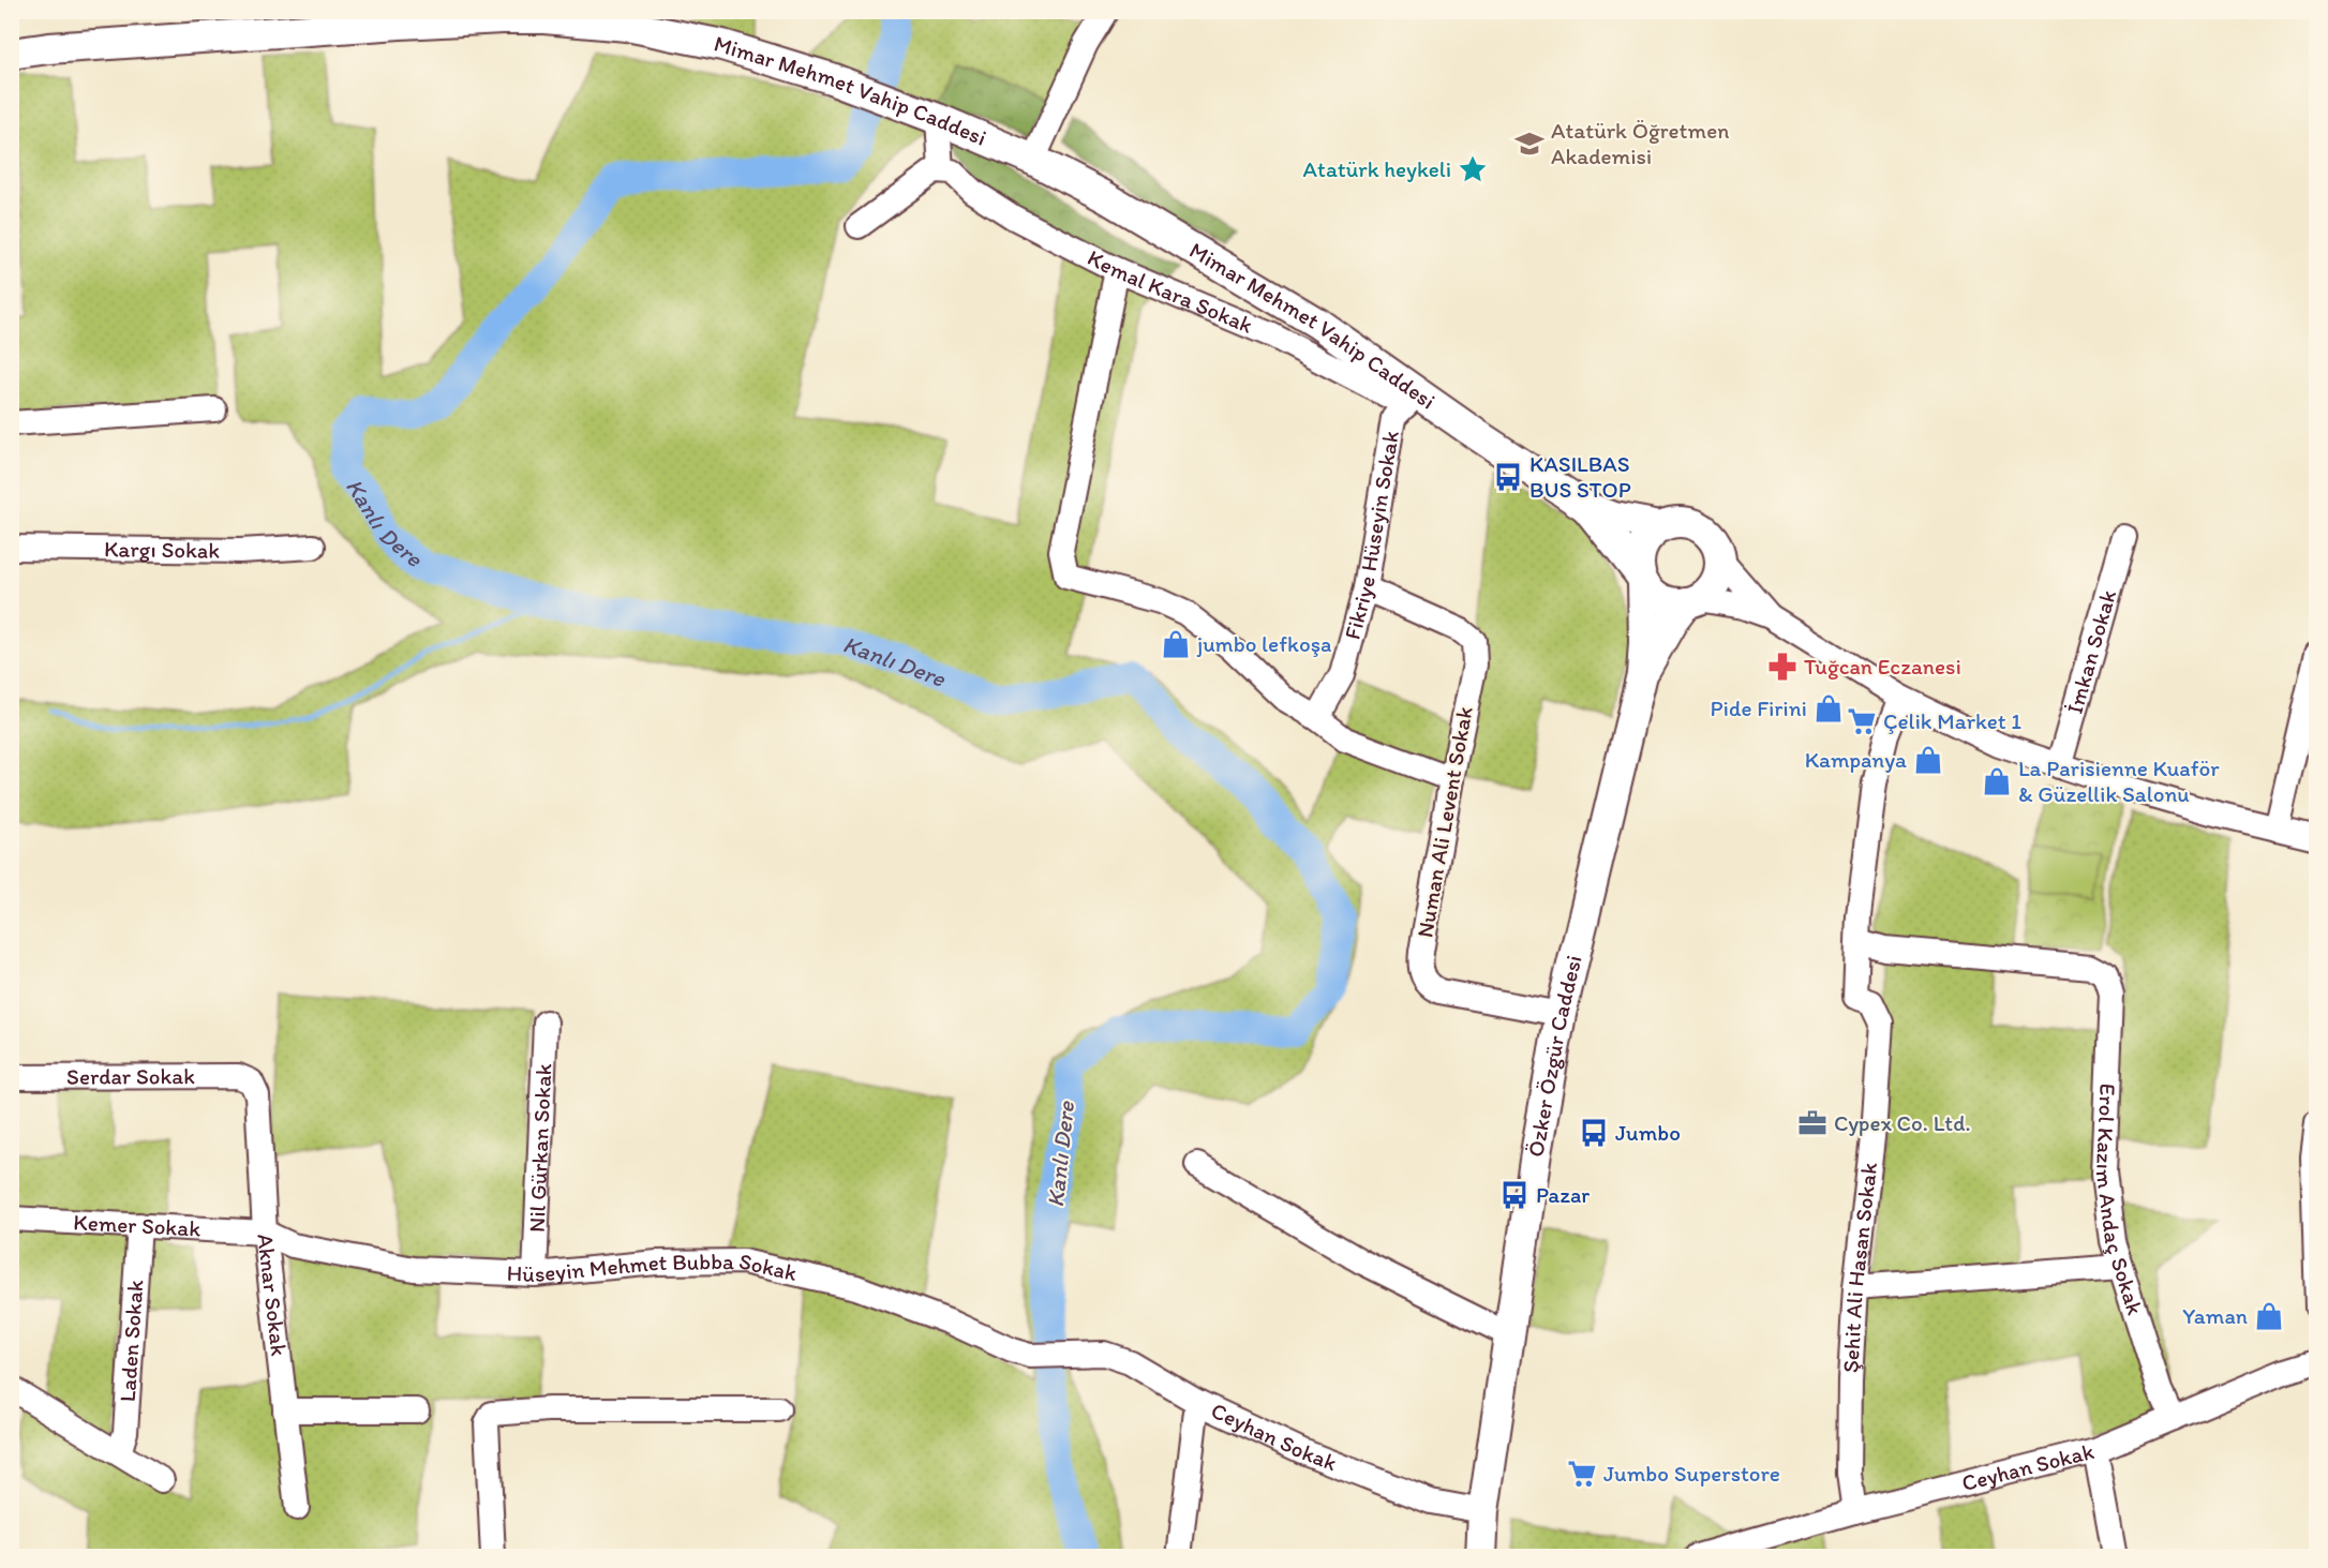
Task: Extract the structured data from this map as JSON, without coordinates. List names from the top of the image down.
{
  "streets": {
    "main road": ["Mimar Mehmet Vahip Caddesi", "Özker Özgür Caddesi"],
    "street": [
      "Kemal Kara Sokak",
      "Fikriye Hüseyin Sokak",
      "Kargı Sokak",
      "İmkan Sokak",
      "Numan Ali Levent Sokak",
      "Serdar Sokak",
      "Nil Gürkan Sokak",
      "Erol Kazım Andaç Sokak",
      "Kemer Sokak",
      "Şehit Ali Hasan Sokak",
      "Hüseyin Mehmet Bubba Sokak",
      "Aknar Sokak",
      "Laden Sokak",
      "Ceyhan Sokak"
    ]
  },
  "crossings": [
    ["Mimar Mehmet Vahip Caddesi", "Kemal Kara Sokak"],
    ["Mimar Mehmet Vahip Caddesi", "Fikriye Hüseyin Sokak"],
    ["Mimar Mehmet Vahip Caddesi", "Özker Özgür Caddesi"],
    ["Kemal Kara Sokak", "Fikriye Hüseyin Sokak"],
    ["Fikriye Hüseyin Sokak", "Numan Ali Levent Sokak"],
    ["Numan Ali Levent Sokak", "Özker Özgür Caddesi"],
    ["Özker Özgür Caddesi", "Ceyhan Sokak"],
    ["Serdar Sokak", "Aknar Sokak"],
    ["Nil Gürkan Sokak", "Hüseyin Mehmet Bubba Sokak"],
    ["Erol Kazım Andaç Sokak", "Şehit Ali Hasan Sokak"],
    ["Erol Kazım Andaç Sokak", "Ceyhan Sokak"],
    ["Kemer Sokak", "Hüseyin Mehmet Bubba Sokak"],
    ["Kemer Sokak", "Aknar Sokak"],
    ["Kemer Sokak", "Laden Sokak"],
    ["Şehit Ali Hasan Sokak", "Ceyhan Sokak"],
    ["Hüseyin Mehmet Bubba Sokak", "Aknar Sokak"],
    ["Hüseyin Mehmet Bubba Sokak", "Ceyhan Sokak"]
  ],
  "water": ["Kanlı Dere"],
  "places": {
    "school or university": ["Atatürk Öğretmen Akademisi"],
    "place": ["Atatürk heykeli"],
    "bus stop": ["KASILBAS BUS STOP", "Jumbo", "Pazar"],
    "shop": [
      "jumbo lefkoşa",
      "Pide Firini",
      "Kampanya",
      "La Parisienne Kuaför & Güzellik Salonu",
      "Yaman"
    ],
    "pharmacy": ["Tuğcan Eczanesi"],
    "supermarket": ["Çelik Market 1", "Jumbo Superstore"],
    "office": ["Cypex Co. Ltd."]
  }
}
